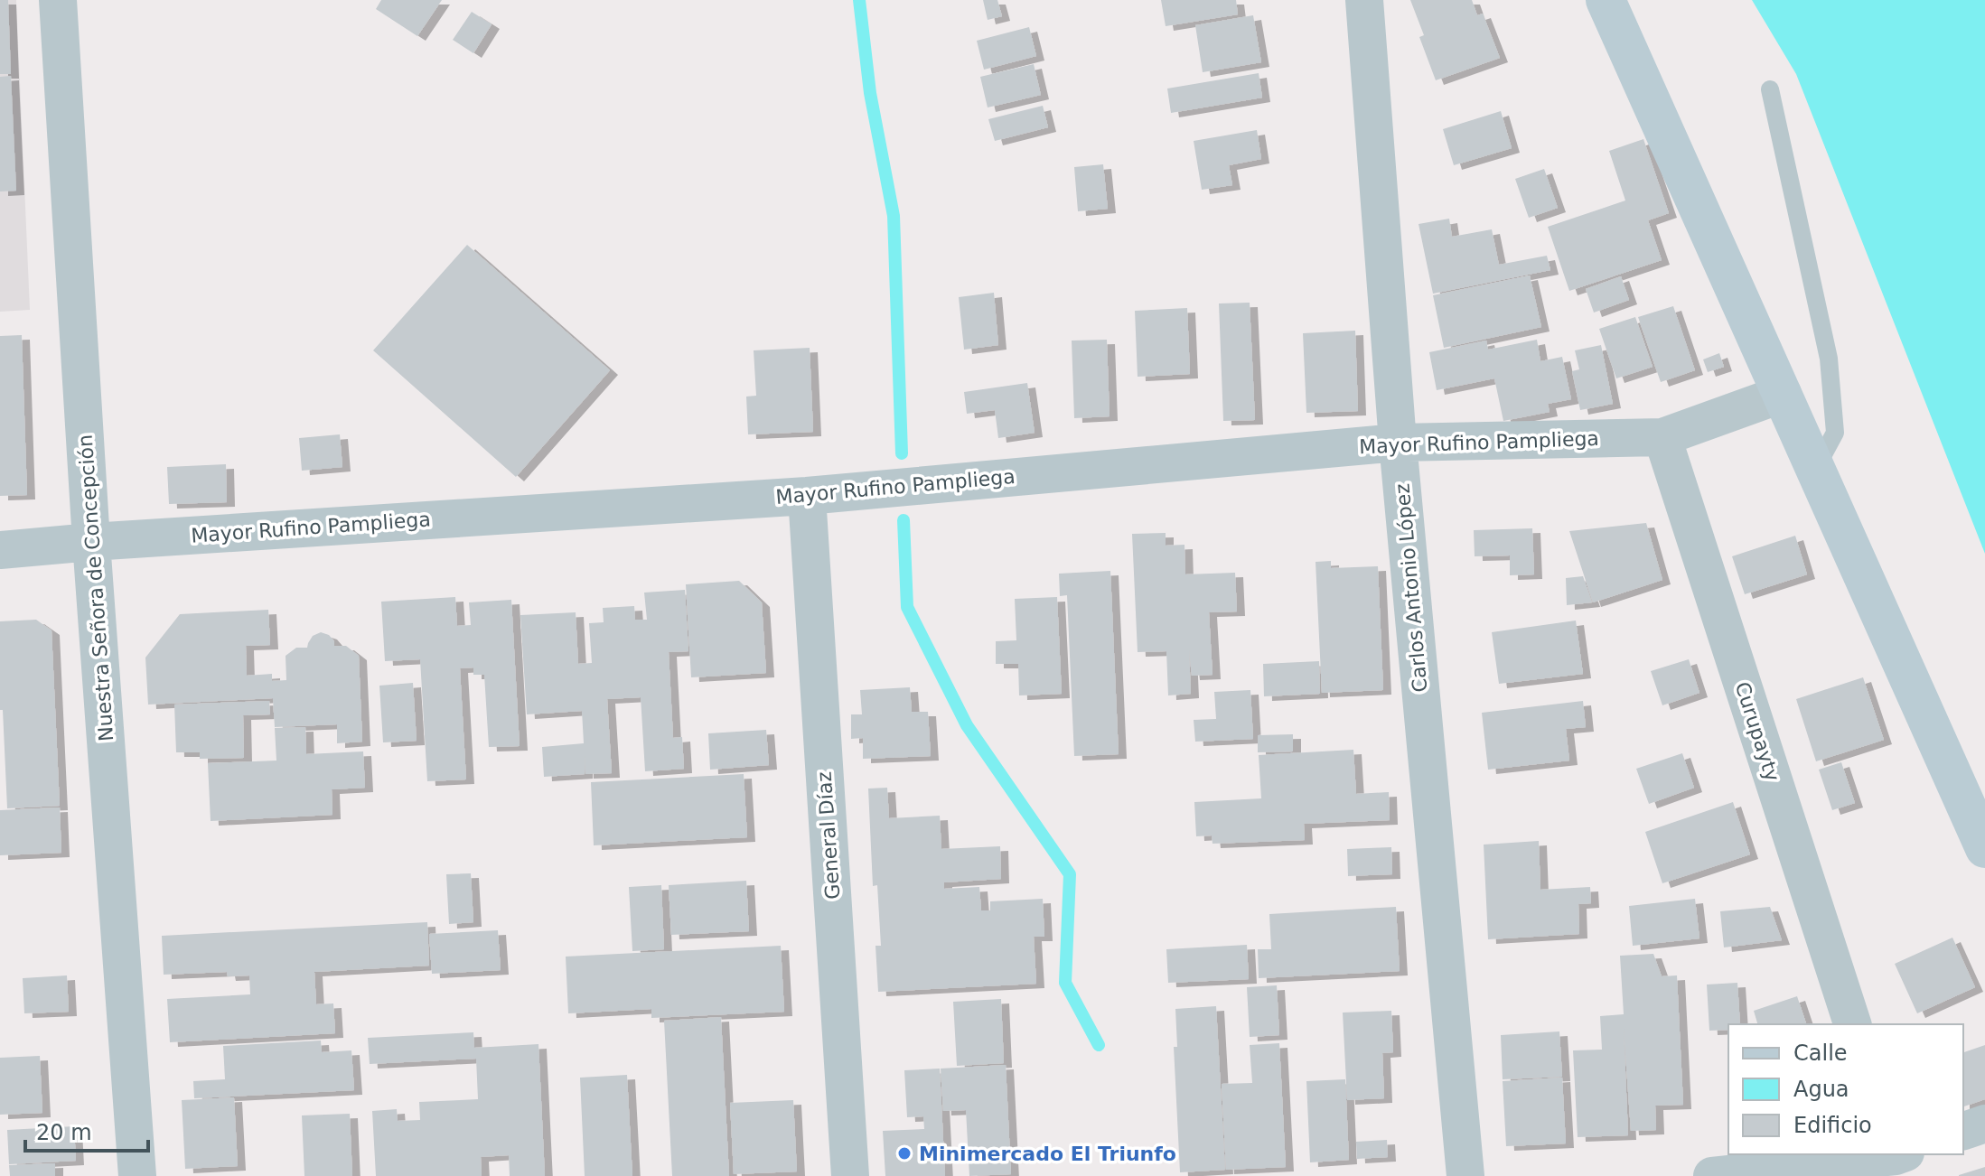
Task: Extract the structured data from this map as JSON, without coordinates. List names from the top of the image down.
{
  "streets": {
    "street": [
      "Mayor Rufino Pampliega",
      "Nuestra Señora de Concepción",
      "Carlos Antonio López",
      "Curupayty",
      "General Díaz"
    ]
  },
  "crossings": [
    ["Mayor Rufino Pampliega", "Nuestra Señora de Concepción"],
    ["Mayor Rufino Pampliega", "Carlos Antonio López"],
    ["Mayor Rufino Pampliega", "Curupayty"],
    ["Mayor Rufino Pampliega", "General Díaz"]
  ],
  "places": ["Minimercado El Triunfo"],
  "legend": ["Calle", "Agua", "Edificio"],
  "scale_bar": "20 m"
}
